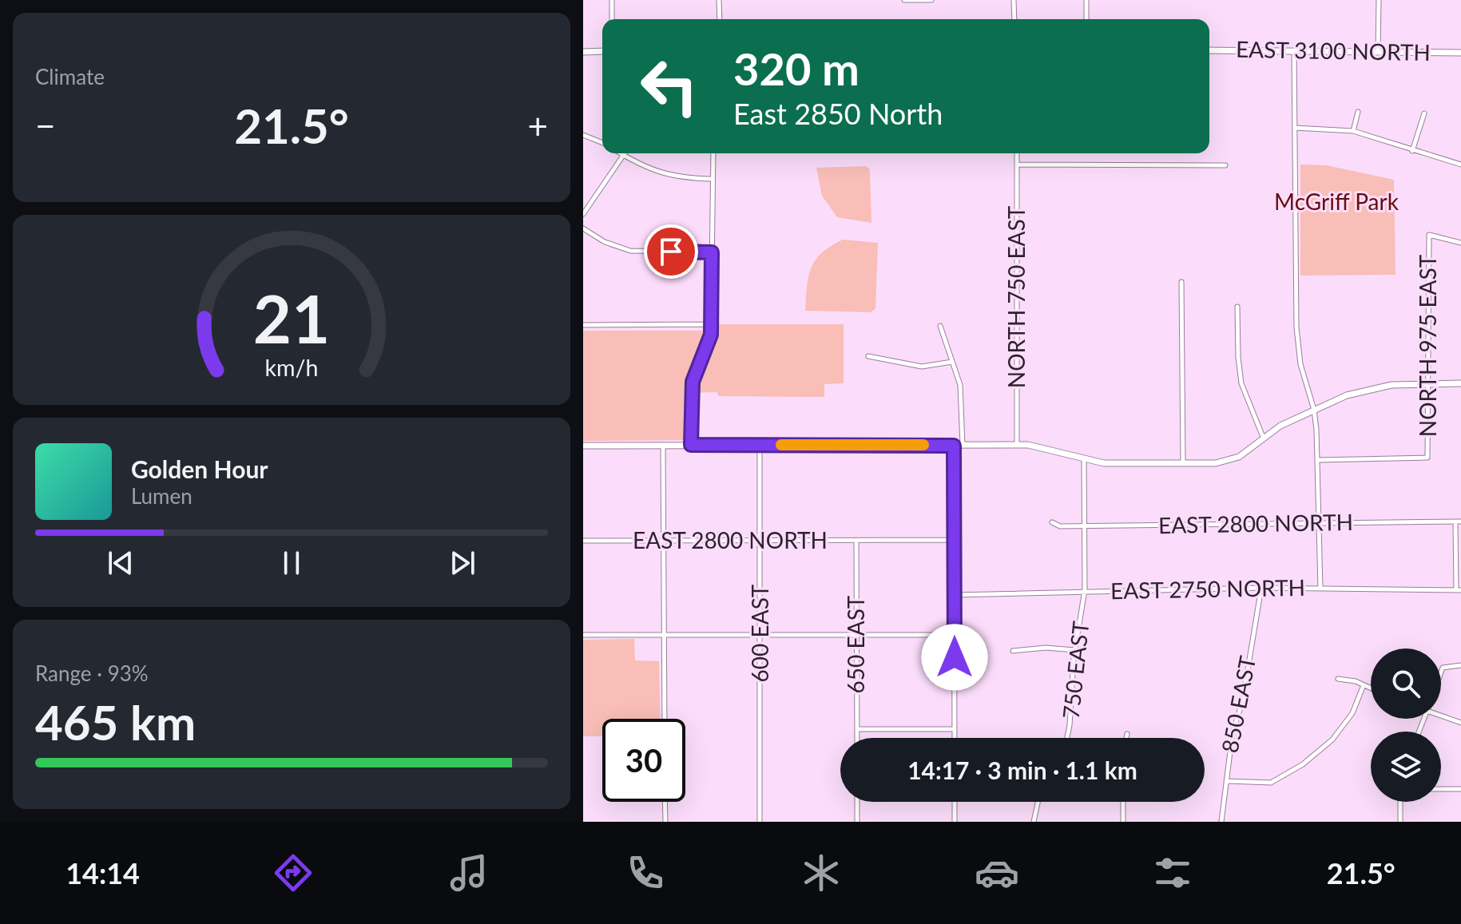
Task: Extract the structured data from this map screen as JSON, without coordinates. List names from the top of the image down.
{
  "streets": {
    "street": [
      "EAST 3100 NORTH",
      "NORTH 750 EAST",
      "NORTH 975 EAST",
      "EAST 2800 NORTH",
      "EAST 2750 NORTH",
      "600 EAST",
      "650 EAST",
      "750 EAST",
      "850 EAST"
    ]
  },
  "crossings": [
    ["EAST 2800 NORTH", "600 EAST"],
    ["EAST 2800 NORTH", "650 EAST"],
    ["EAST 2800 NORTH", "750 EAST"],
    ["EAST 2750 NORTH", "750 EAST"],
    ["EAST 2750 NORTH", "850 EAST"]
  ],
  "parks": ["McGriff Park"],
  "page": {
    "tile": [
      "Climate",
      ["Range · 93%", "465 km"]
    ],
    "turn": ["320 m", "East 2850 North"],
    "heat": ["−", "21.5°", "+"],
    "song": ["Golden Hour", "Lumen"],
    "limit": "30",
    "trip": "14:17 · 3 min · 1.1 km",
    "tabs": ["14:14", "21.5°"],
    "gauge": ["21", "km/h"]
  }
}
